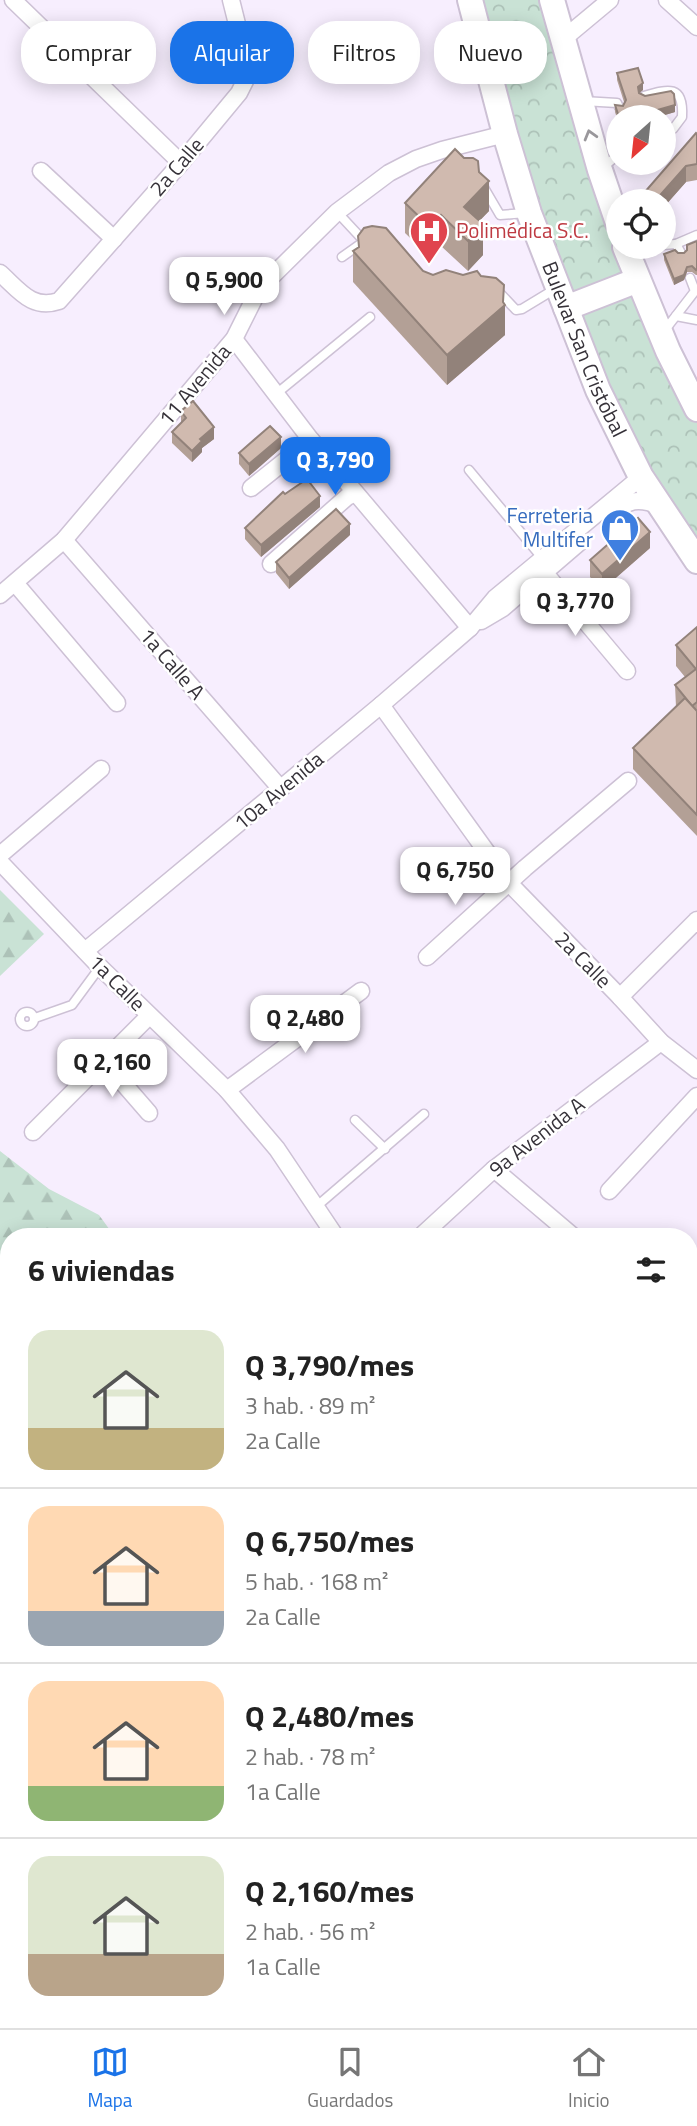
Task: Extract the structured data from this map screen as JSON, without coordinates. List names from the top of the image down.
{
  "streets": {
    "main road": ["Bulevar San Cristóbal"],
    "street": [
      "2a Calle",
      "11 Avenida",
      "1a Calle A",
      "10a Avenida",
      "1a Calle",
      "9a Avenida A"
    ]
  },
  "crossings": [
    ["2a Calle", "10a Avenida"],
    ["2a Calle", "9a Avenida A"],
    ["Bulevar San Cristóbal", "11 Avenida"],
    ["Bulevar San Cristóbal", "10a Avenida"],
    ["11 Avenida", "1a Calle A"],
    ["1a Calle A", "10a Avenida"],
    ["10a Avenida", "1a Calle"]
  ],
  "places": {
    "hospital": ["Polimédica S.C."],
    "shop": ["Ferreteria Multifer"]
  },
  "north": "bottom left",
  "page": {
    "chip": [
      "Comprar",
      "Alquilar",
      "Filtros",
      "Nuevo"
    ],
    "price": [
      "Q 5,900",
      "Q 3,790",
      "Q 3,770",
      "Q 6,750",
      "Q 2,480",
      "Q 2,160"
    ],
    "heading": "6 viviendas",
    "list": [
      {
        "name": "Q 3,790/mes",
        "note": "3 hab. · 89 m² · 2a Calle"
      },
      {
        "name": "Q 6,750/mes",
        "note": "5 hab. · 168 m² · 2a Calle"
      },
      {
        "name": "Q 2,480/mes",
        "note": "2 hab. · 78 m² · 1a Calle"
      },
      {
        "name": "Q 2,160/mes",
        "note": "2 hab. · 56 m² · 1a Calle"
      }
    ],
    "tabs": ["Mapa", "Guardados", "Inicio"]
  }
}
